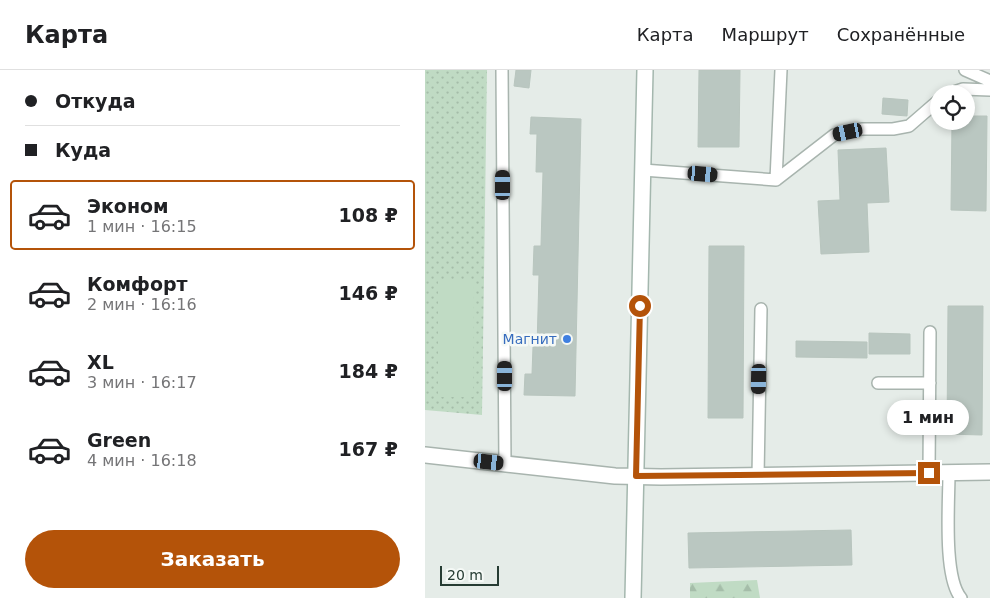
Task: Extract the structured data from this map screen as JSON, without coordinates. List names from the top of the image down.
{
  "places": ["Магнит"],
  "scale_bar": "20 m",
  "page": {
    "header": "Карта",
    "nav": ["Карта", "Маршрут", "Сохранённые"],
    "banner": ["Откуда", "Куда"],
    "list": [
      {
        "name": "Эконом",
        "note": "1 мин · 16:15",
        "value": "108 ₽"
      },
      {
        "name": "Комфорт",
        "note": "2 мин · 16:16",
        "value": "146 ₽"
      },
      {
        "name": "XL",
        "note": "3 мин · 16:17",
        "value": "184 ₽"
      },
      {
        "name": "Green",
        "note": "4 мин · 16:18",
        "value": "167 ₽"
      }
    ],
    "bubble": "1 мин",
    "buttons": "Заказать",
    "scale": "20 m"
  }
}
